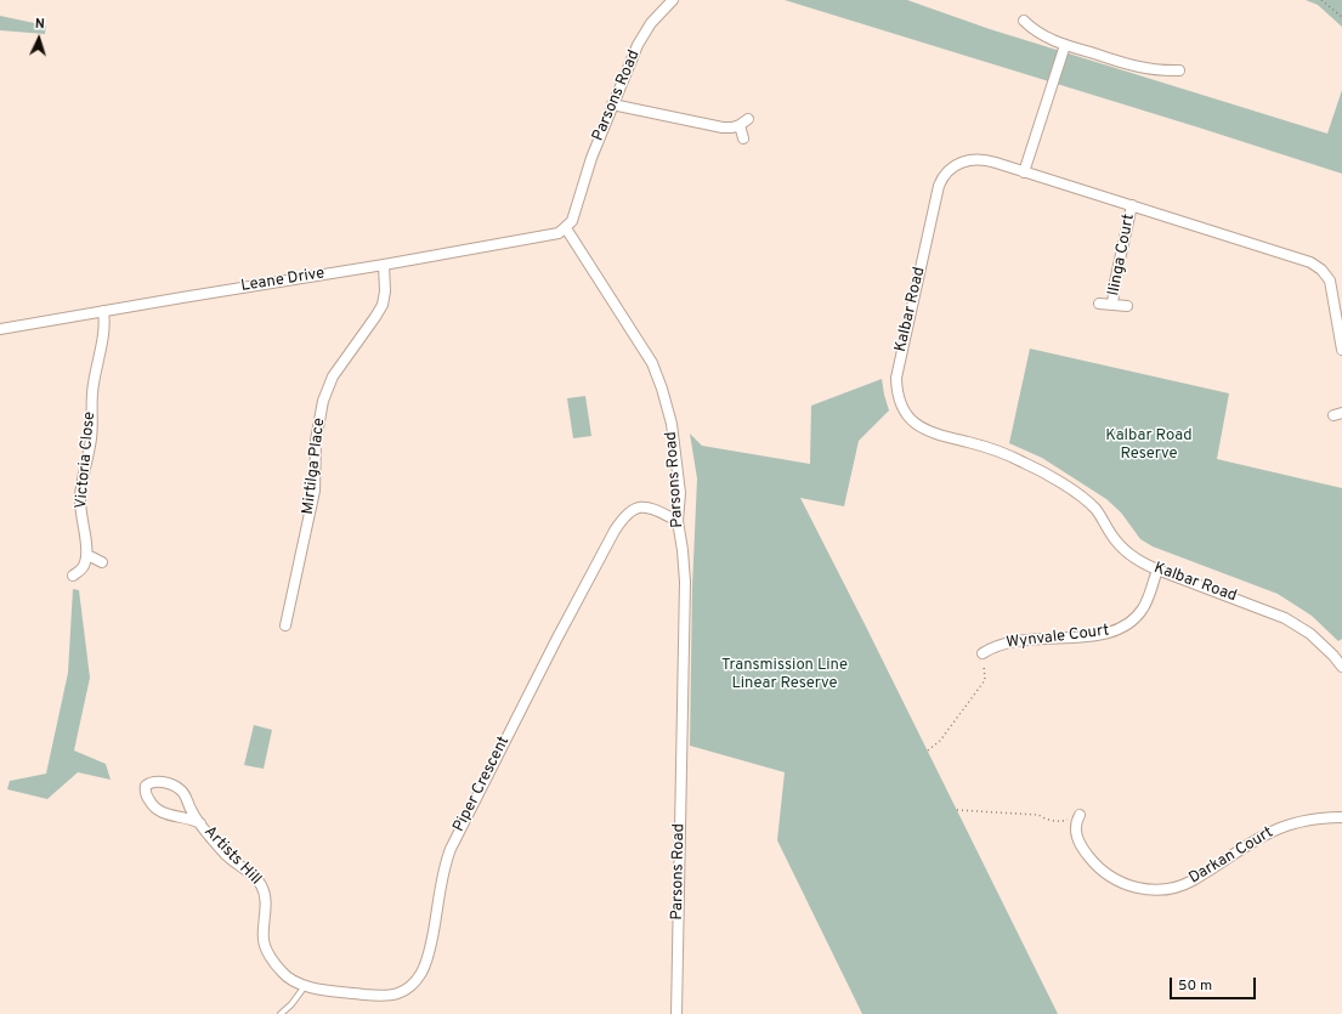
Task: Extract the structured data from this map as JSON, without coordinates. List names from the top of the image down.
{
  "streets": {
    "street": [
      "Parsons Road",
      "Ilinga Court",
      "Leane Drive",
      "Kalbar Road",
      "Victoria Close",
      "Mirtilga Place",
      "Wynvale Court",
      "Piper Crescent",
      "Artists Hill",
      "Darkan Court"
    ]
  },
  "crossings": [
    ["Parsons Road", "Leane Drive"],
    ["Parsons Road", "Piper Crescent"],
    ["Ilinga Court", "Kalbar Road"],
    ["Leane Drive", "Victoria Close"],
    ["Leane Drive", "Mirtilga Place"],
    ["Kalbar Road", "Wynvale Court"],
    ["Piper Crescent", "Artists Hill"]
  ],
  "parks": ["Kalbar Road Reserve", "Transmission Line Linear Reserve"],
  "scale_bar": "50 m",
  "north": "top"
}
